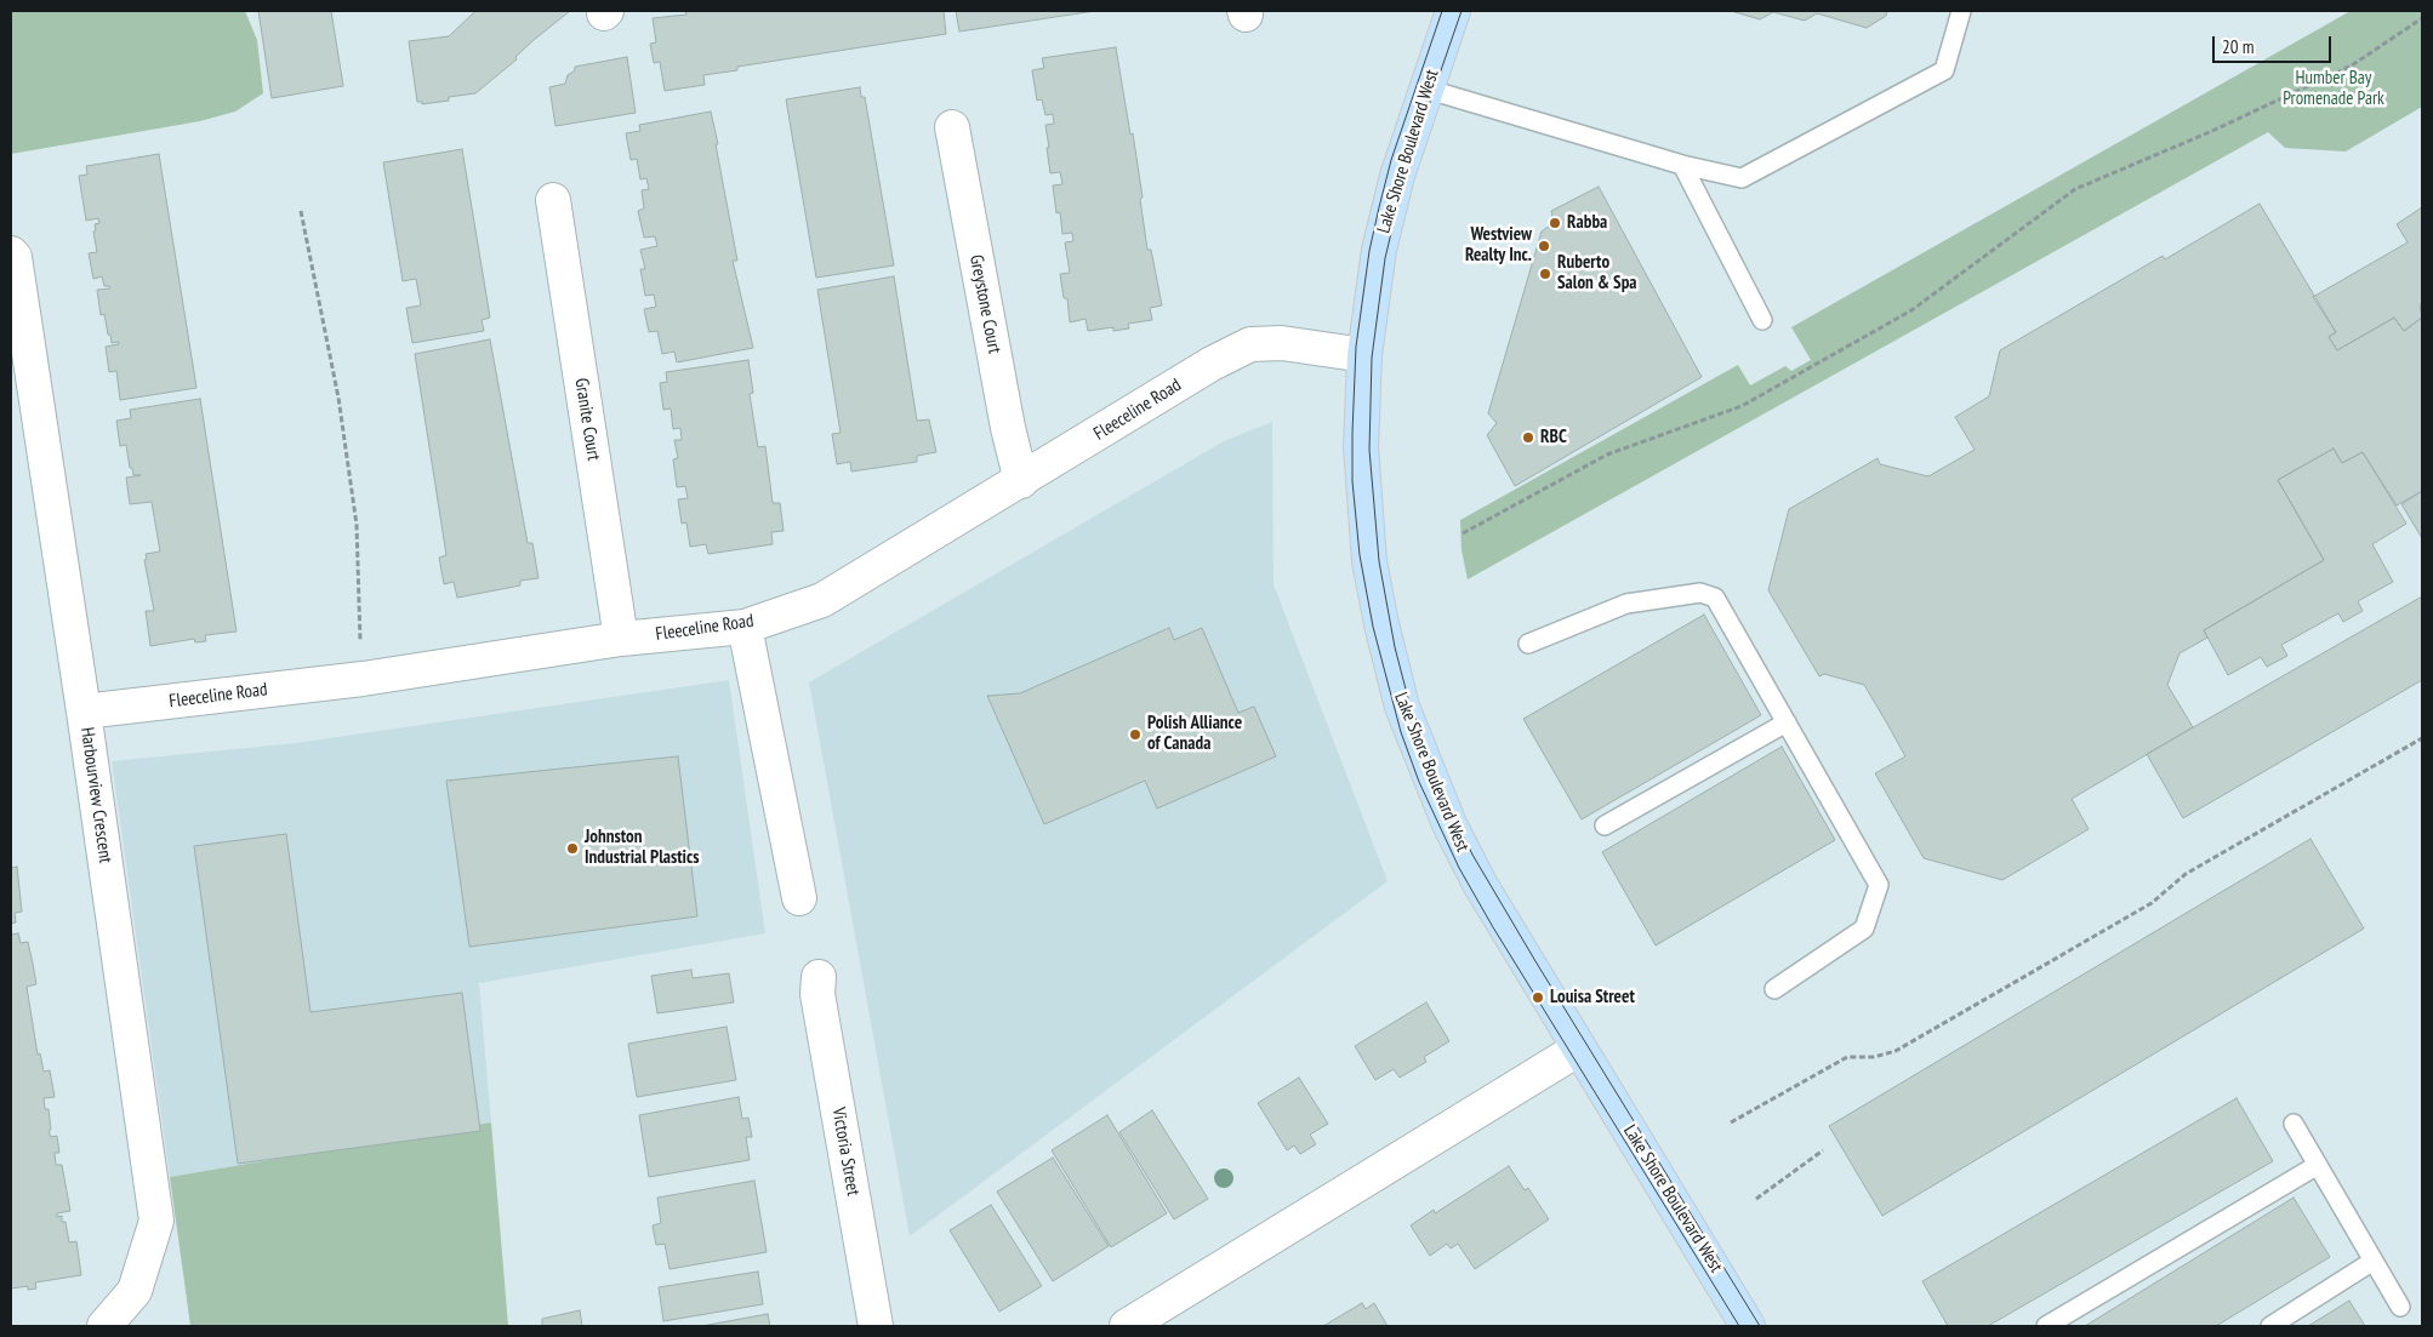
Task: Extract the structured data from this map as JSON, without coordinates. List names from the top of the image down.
{
  "streets": {
    "main road": ["Lake Shore Boulevard West"],
    "street": [
      "Greystone Court",
      "Fleeceline Road",
      "Granite Court",
      "Harbourview Crescent",
      "Victoria Street"
    ]
  },
  "crossings": [
    ["Lake Shore Boulevard West", "Fleeceline Road"],
    ["Greystone Court", "Fleeceline Road"],
    ["Fleeceline Road", "Granite Court"],
    ["Fleeceline Road", "Harbourview Crescent"]
  ],
  "parks": ["Humber Bay Promenade Park"],
  "places": [
    "Rabba",
    "Westview Realty Inc.",
    "Ruberto Salon & Spa",
    "RBC",
    "Polish Alliance of Canada",
    "Johnston Industrial Plastics",
    "Louisa Street"
  ],
  "scale_bar": "20 m"
}
